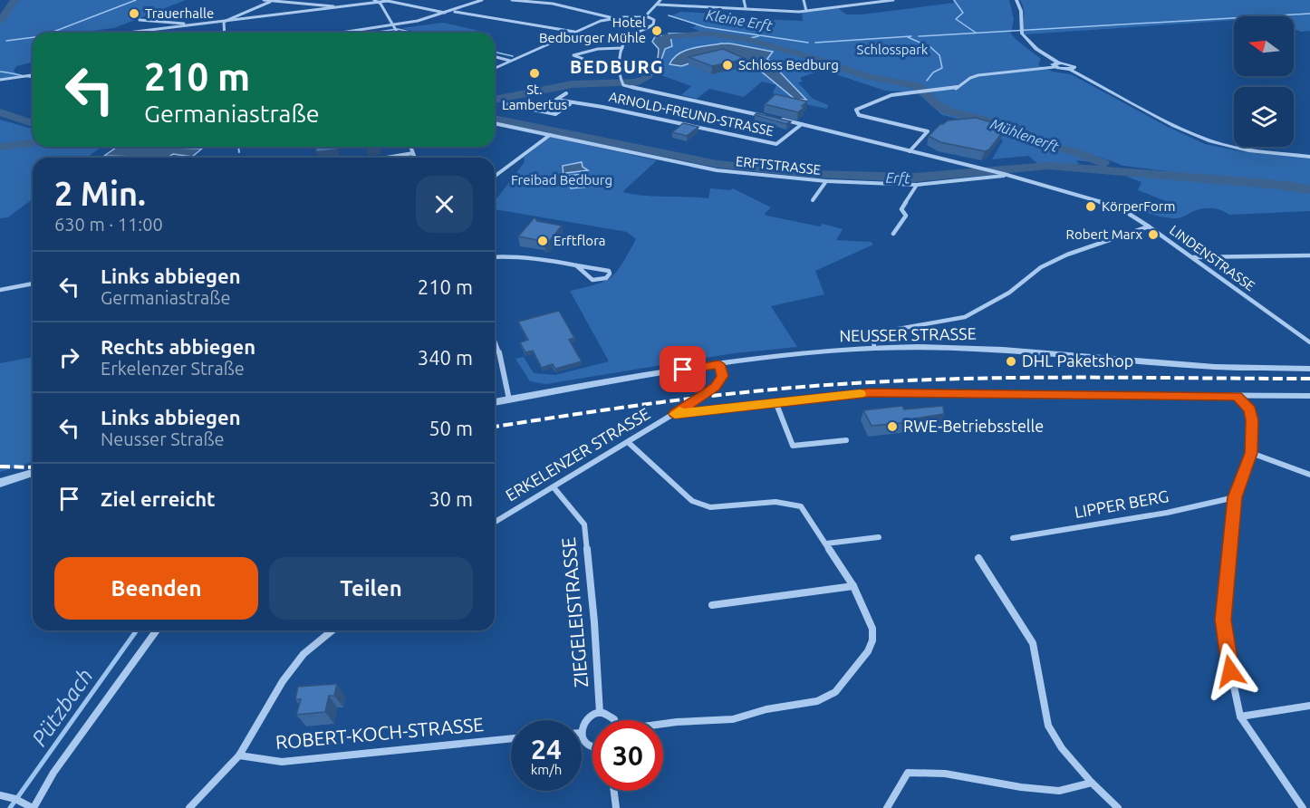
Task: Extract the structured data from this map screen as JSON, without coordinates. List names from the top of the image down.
{
  "streets": {
    "street": [
      "ARNOLD-FREUND-STRASSE",
      "ERFTSTRASSE",
      "LINDENSTRASSE",
      "NEUSSER STRASSE",
      "ERKELENZER STRASSE",
      "LIPPER BERG",
      "ZIEGELEISTRASSE",
      "ROBERT-KOCH-STRASSE"
    ]
  },
  "crossings": [
    ["ERFTSTRASSE", "LINDENSTRASSE"],
    ["NEUSSER STRASSE", "ERKELENZER STRASSE"],
    ["ERKELENZER STRASSE", "ZIEGELEISTRASSE"]
  ],
  "districts": ["BEDBURG"],
  "water": [
    "Kleine Erft",
    "Mühlenerft",
    "Erft",
    "Pützbach"
  ],
  "parks": ["Schlosspark", "Freibad Bedburg"],
  "places": [
    "Trauerhalle",
    "Hotel Bedburger Mühle",
    "Schloss Bedburg",
    "St. Lambertus",
    "KörperForm",
    "Robert Marx",
    "Erftflora",
    "DHL Paketshop",
    "RWE-Betriebsstelle"
  ],
  "north": "left",
  "page": {
    "turn": ["210 m", "Germaniastraße"],
    "heading": ["2 Min.", "630 m · 11:00"],
    "list": [
      {
        "name": "Links abbiegen",
        "note": "Germaniastraße",
        "value": "210 m"
      },
      {
        "name": "Rechts abbiegen",
        "note": "Erkelenzer Straße",
        "value": "340 m"
      },
      {
        "name": "Links abbiegen",
        "note": "Neusser Straße",
        "value": "50 m"
      },
      {
        "name": "Ziel erreicht",
        "value": "30 m"
      }
    ],
    "buttons": ["Beenden", "Teilen"],
    "speed": "24 km/h",
    "limit": "30"
  }
}
